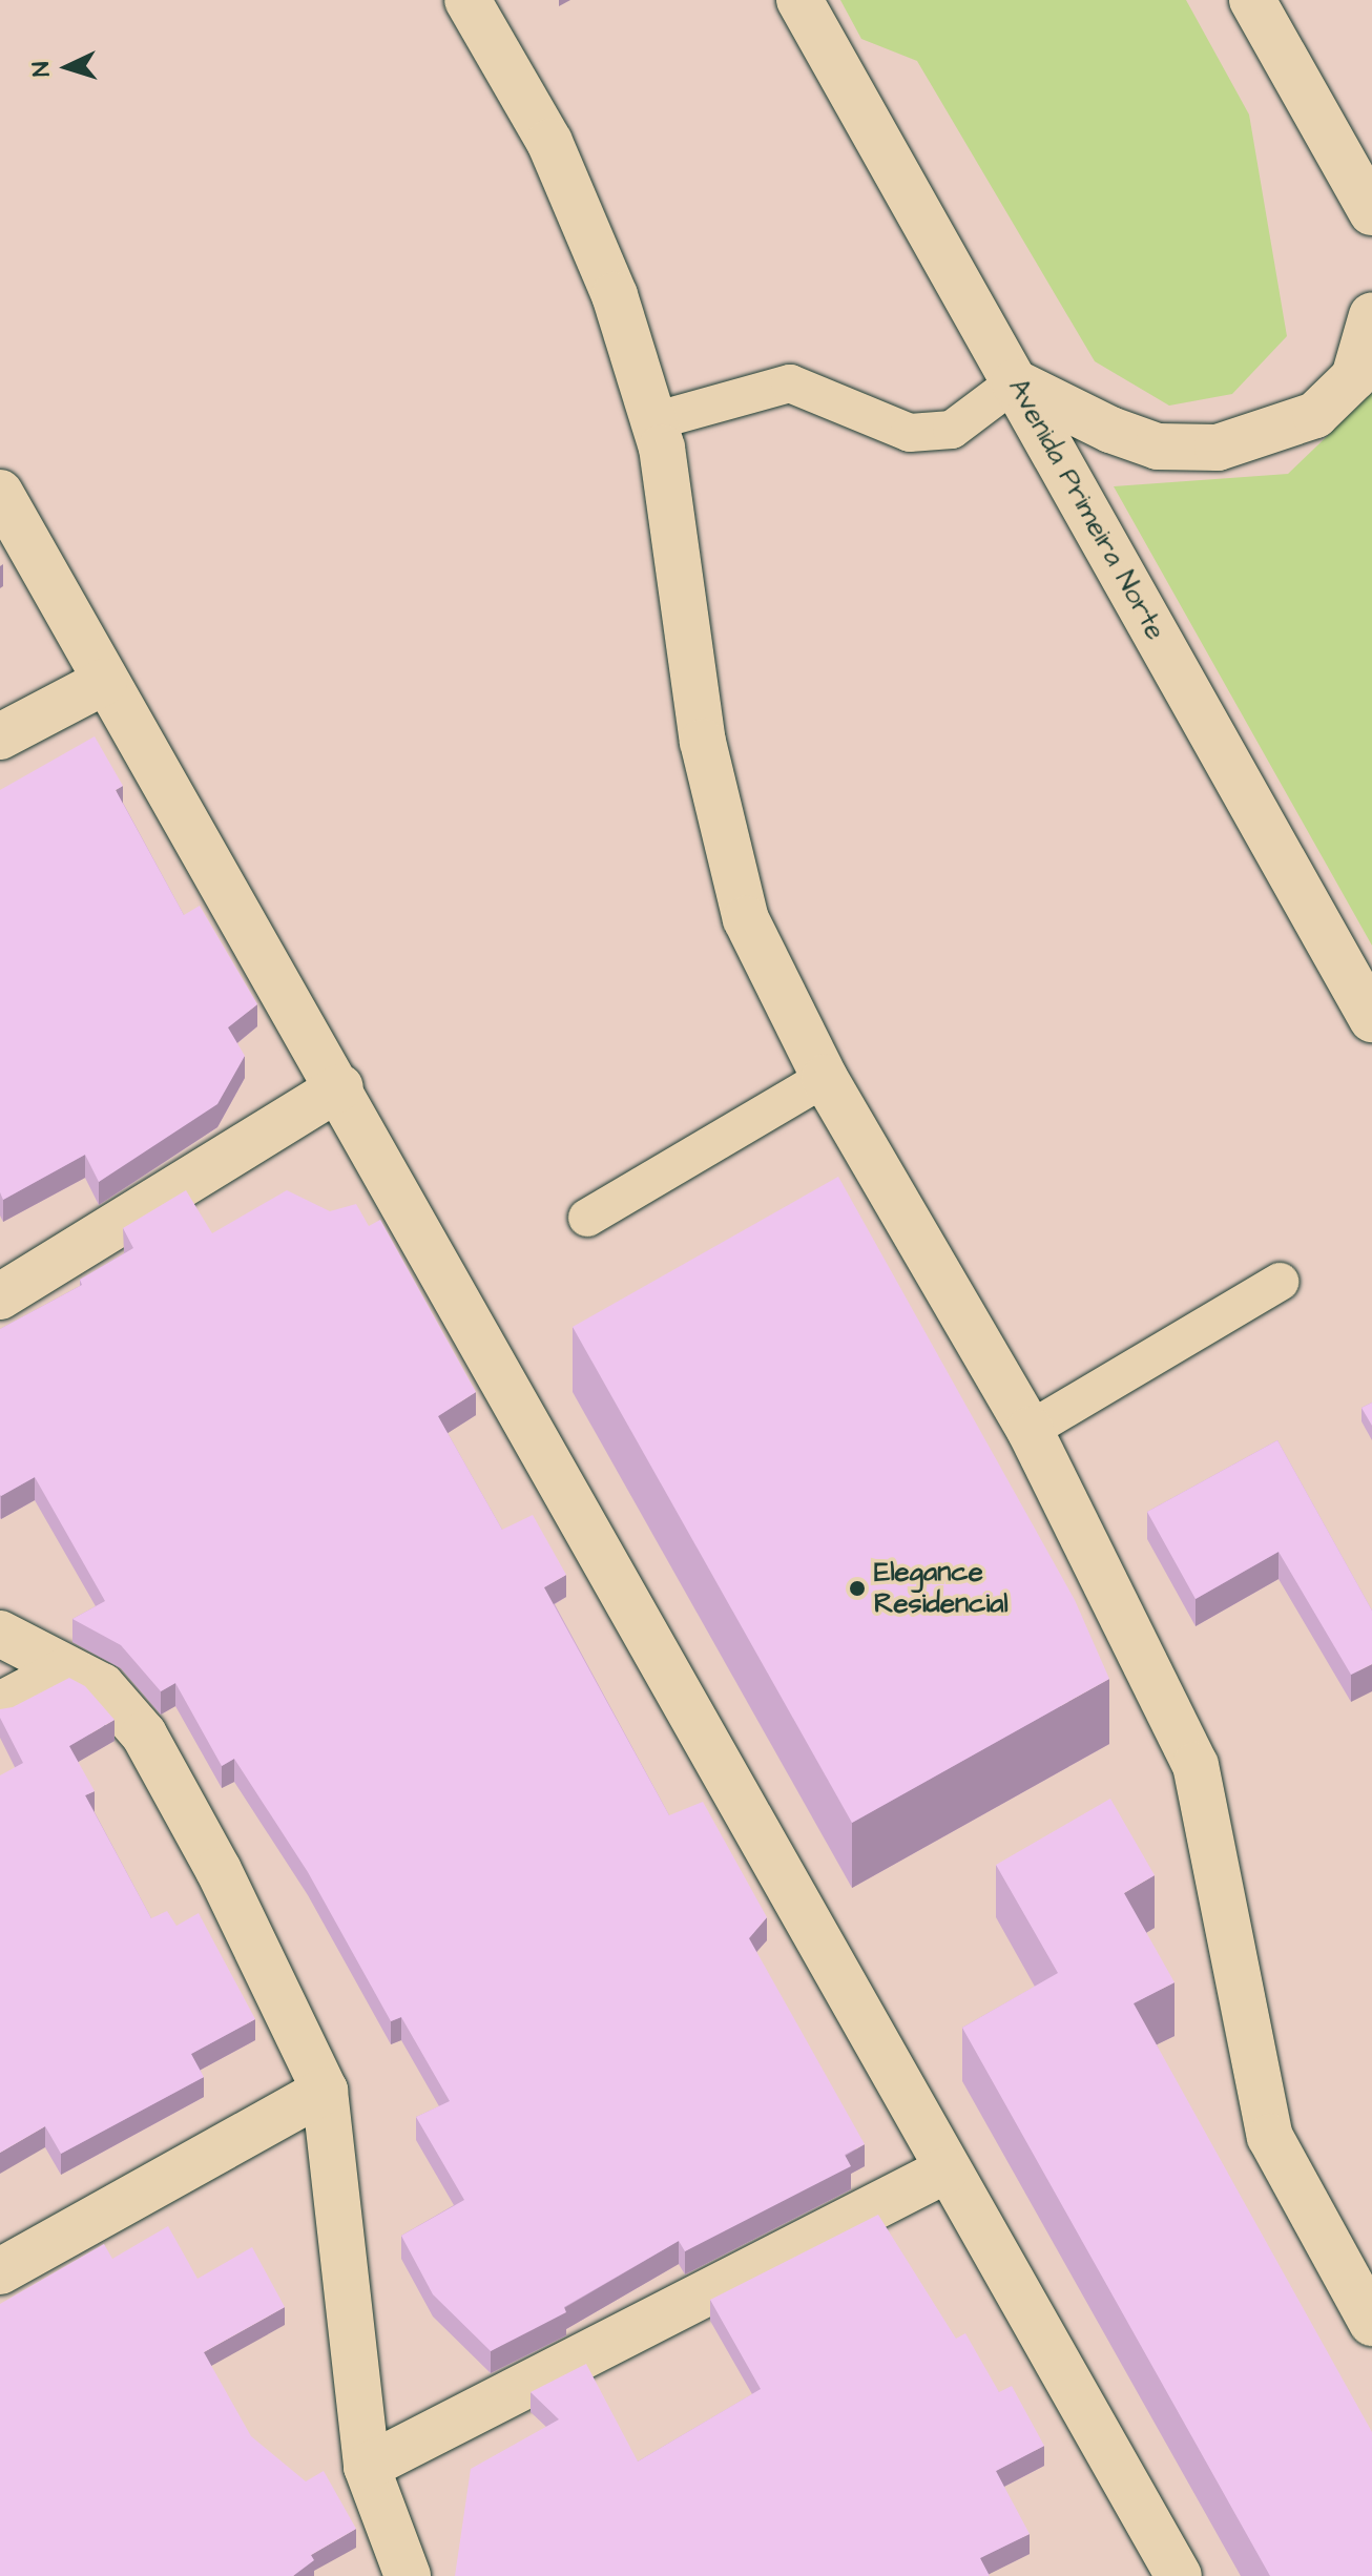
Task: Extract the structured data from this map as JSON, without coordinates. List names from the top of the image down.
{
  "streets": {
    "street": ["Avenida Primeira Norte"]
  },
  "places": ["Elegance Residencial"],
  "north": "left"
}
